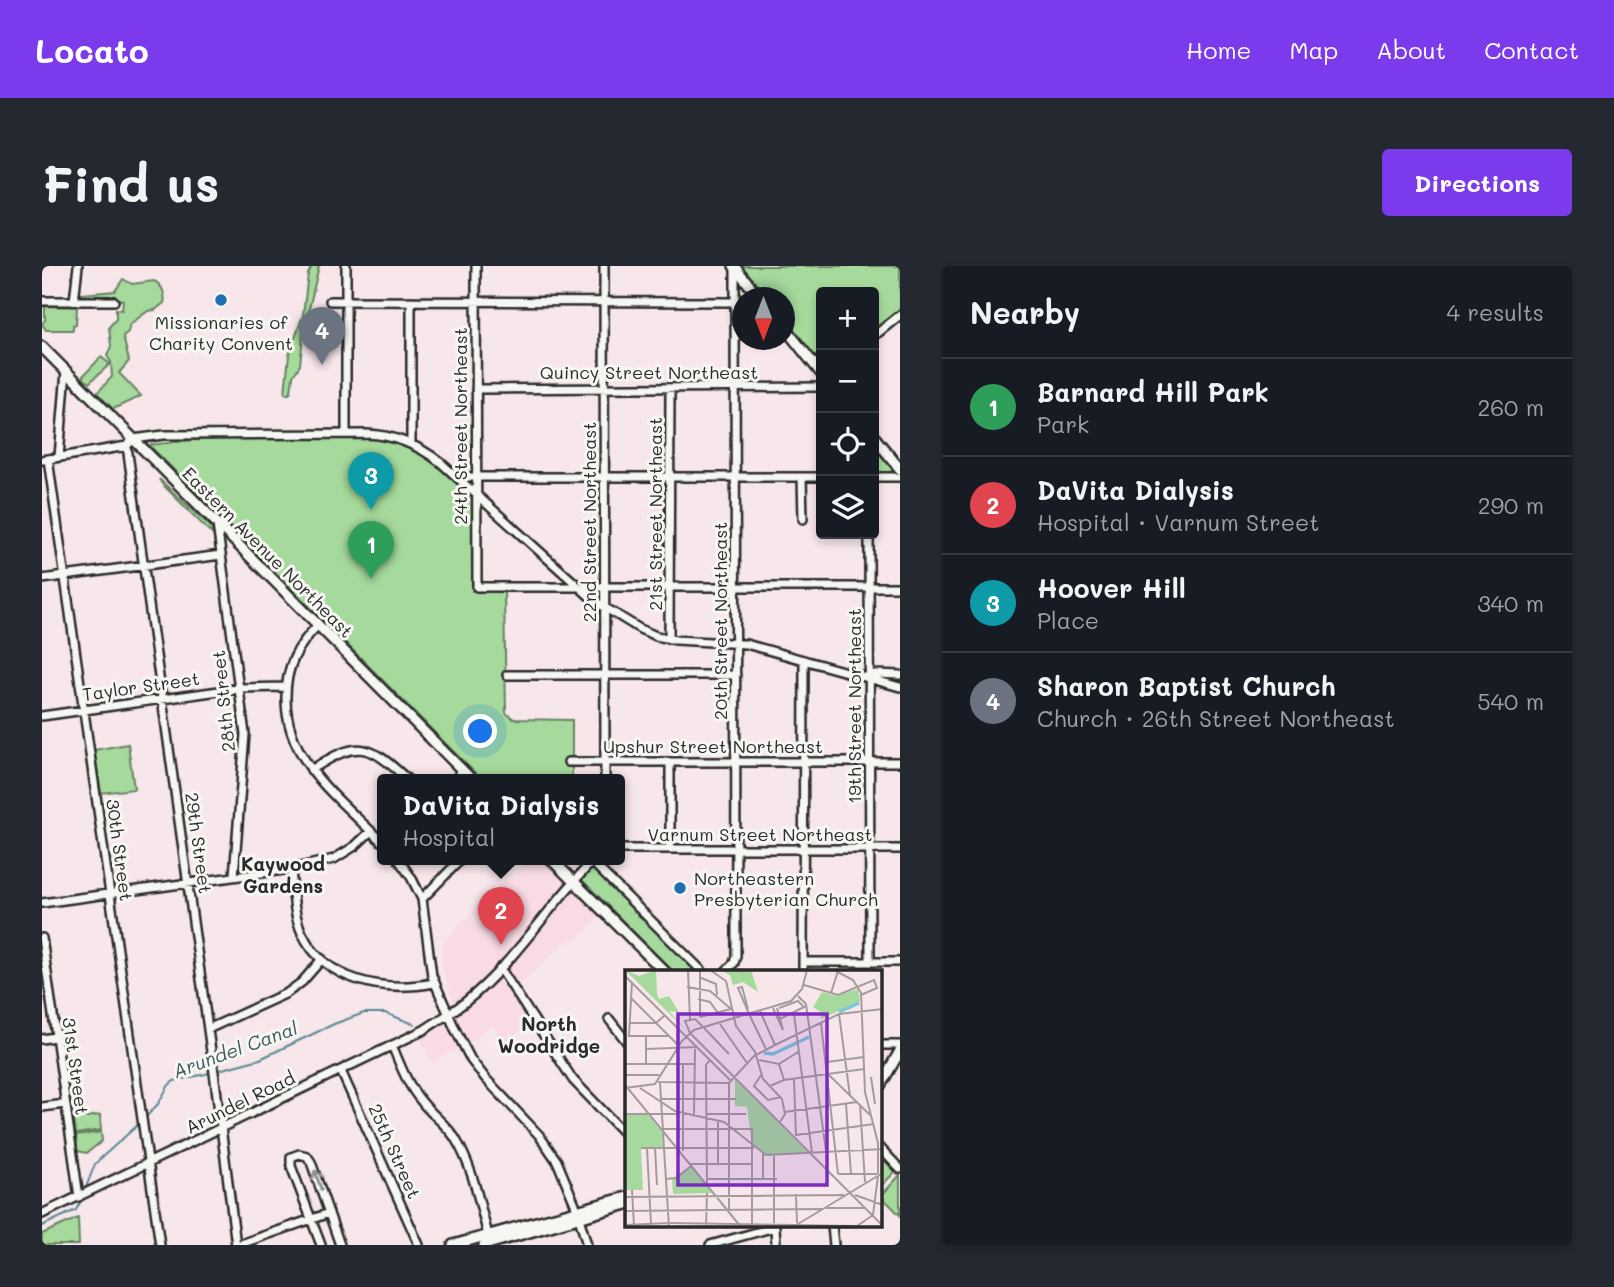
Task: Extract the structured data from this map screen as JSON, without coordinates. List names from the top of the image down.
{
  "streets": {
    "main road": ["Eastern Avenue Northeast"],
    "street": [
      "Quincy Street Northeast",
      "24th Street Northeast",
      "21st Street Northeast",
      "22nd Street Northeast",
      "20th Street Northeast",
      "Taylor Street",
      "28th Street",
      "19th Street Northeast",
      "Upshur Street Northeast",
      "Varnum Street Northeast",
      "29th Street",
      "30th Street",
      "31st Street",
      "Arundel Road",
      "25th Street"
    ]
  },
  "crossings": [
    ["Quincy Street Northeast", "24th Street Northeast"],
    ["Quincy Street Northeast", "21st Street Northeast"],
    ["Quincy Street Northeast", "22nd Street Northeast"],
    ["Quincy Street Northeast", "20th Street Northeast"],
    ["22nd Street Northeast", "Upshur Street Northeast"],
    ["Eastern Avenue Northeast", "28th Street"],
    ["Eastern Avenue Northeast", "29th Street"],
    ["20th Street Northeast", "Upshur Street Northeast"],
    ["20th Street Northeast", "Varnum Street Northeast"],
    ["Taylor Street", "28th Street"],
    ["Taylor Street", "29th Street"],
    ["Taylor Street", "30th Street"],
    ["19th Street Northeast", "Upshur Street Northeast"],
    ["19th Street Northeast", "Varnum Street Northeast"],
    ["29th Street", "Arundel Road"],
    ["30th Street", "Arundel Road"],
    ["31st Street", "Arundel Road"],
    ["Arundel Road", "25th Street"]
  ],
  "districts": ["Kaywood Gardens", "North Woodridge"],
  "water": ["Arundel Canal"],
  "places": ["Missionaries of Charity Convent", "Northeastern Presbyterian Church"],
  "north": "bottom",
  "page": {
    "header": "Locato",
    "nav": [
      "Home",
      "Map",
      "About",
      "Contact"
    ],
    "buttons": "Directions",
    "title": "Find us",
    "heading": ["Nearby", "4 results"],
    "map_buttons": ["+", "−"],
    "pins": [
      "4",
      "3",
      "1",
      "2"
    ],
    "list": [
      {
        "mark": "1",
        "name": "Barnard Hill Park",
        "note": "Park",
        "value": "260 m"
      },
      {
        "mark": "2",
        "name": "DaVita Dialysis",
        "note": "Hospital · Varnum Street",
        "value": "290 m"
      },
      {
        "mark": "3",
        "name": "Hoover Hill",
        "note": "Place",
        "value": "340 m"
      },
      {
        "mark": "4",
        "name": "Sharon Baptist Church",
        "note": "Church · 26th Street Northeast",
        "value": "540 m"
      }
    ],
    "popup": ["DaVita Dialysis", "Hospital"]
  }
}
